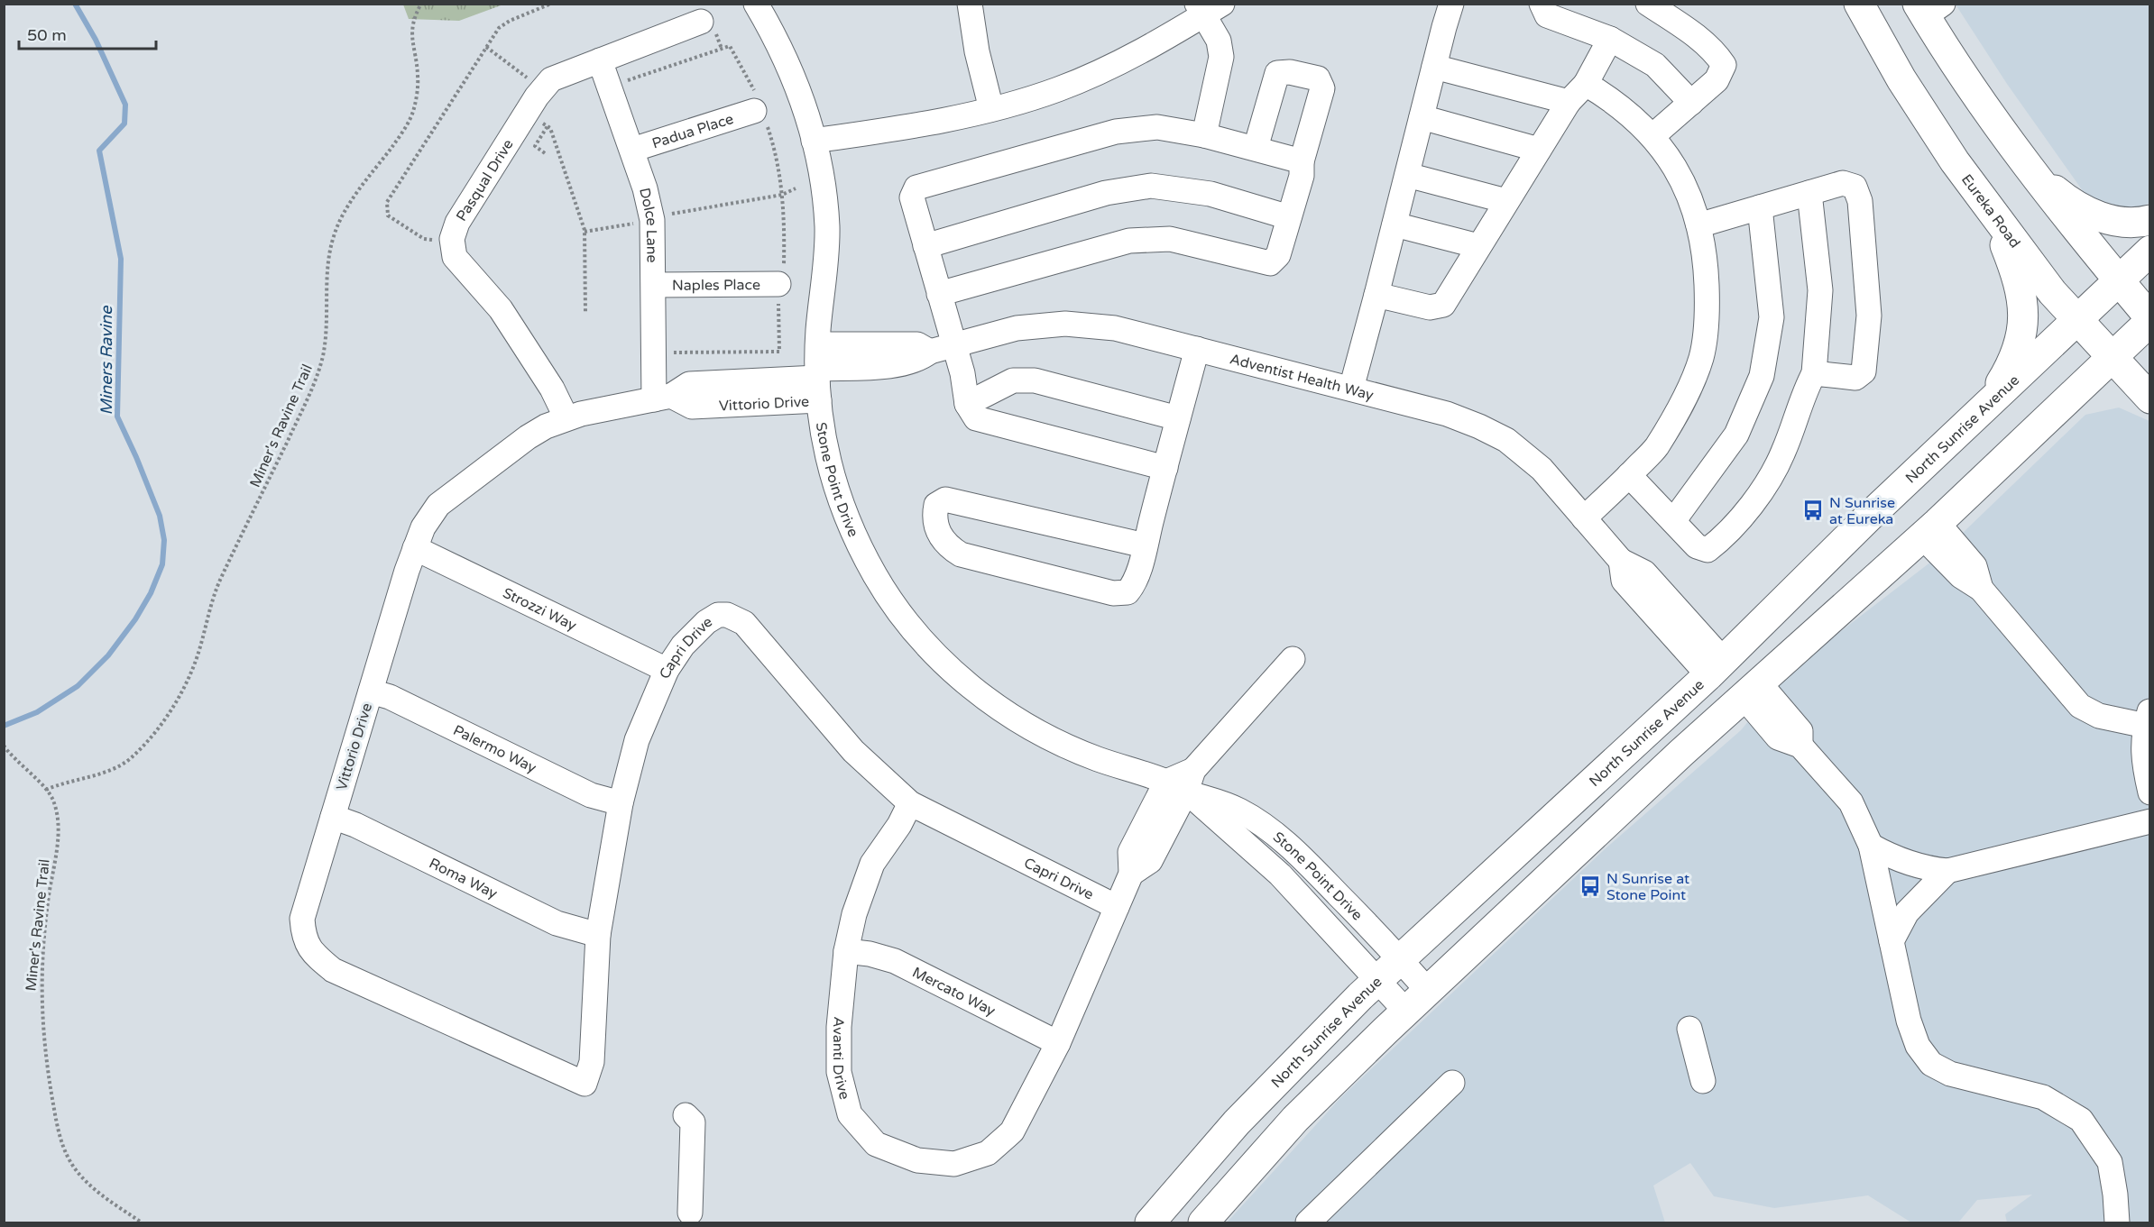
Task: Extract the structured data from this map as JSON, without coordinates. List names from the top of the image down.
{
  "streets": {
    "main road": ["Eureka Road", "North Sunrise Avenue"],
    "street": [
      "Padua Place",
      "Pasqual Drive",
      "Dolce Lane",
      "Naples Place",
      "Adventist Health Way",
      "Vittorio Drive",
      "Stone Point Drive",
      "Strozzi Way",
      "Capri Drive",
      "Palermo Way",
      "Roma Way",
      "Mercato Way",
      "Avanti Drive"
    ],
    "path": ["Miner's Ravine Trail"]
  },
  "crossings": [
    ["Padua Place", "Dolce Lane"],
    ["Pasqual Drive", "Dolce Lane"],
    ["Pasqual Drive", "Vittorio Drive"],
    ["Eureka Road", "North Sunrise Avenue"],
    ["Dolce Lane", "Naples Place"],
    ["Dolce Lane", "Vittorio Drive"],
    ["Adventist Health Way", "Vittorio Drive"],
    ["Adventist Health Way", "North Sunrise Avenue"],
    ["Adventist Health Way", "Stone Point Drive"],
    ["Vittorio Drive", "Stone Point Drive"],
    ["Vittorio Drive", "Strozzi Way"],
    ["Vittorio Drive", "Capri Drive"],
    ["Vittorio Drive", "Palermo Way"],
    ["Vittorio Drive", "Roma Way"],
    ["North Sunrise Avenue", "Stone Point Drive"],
    ["Stone Point Drive", "Avanti Drive"],
    ["Strozzi Way", "Capri Drive"],
    ["Capri Drive", "Palermo Way"],
    ["Capri Drive", "Roma Way"],
    ["Capri Drive", "Avanti Drive"],
    ["Mercato Way", "Avanti Drive"]
  ],
  "water": ["Miners Ravine"],
  "places": {
    "bus stop": ["N Sunrise at Eureka", "N Sunrise at Stone Point"]
  },
  "scale_bar": "50 m"
}
